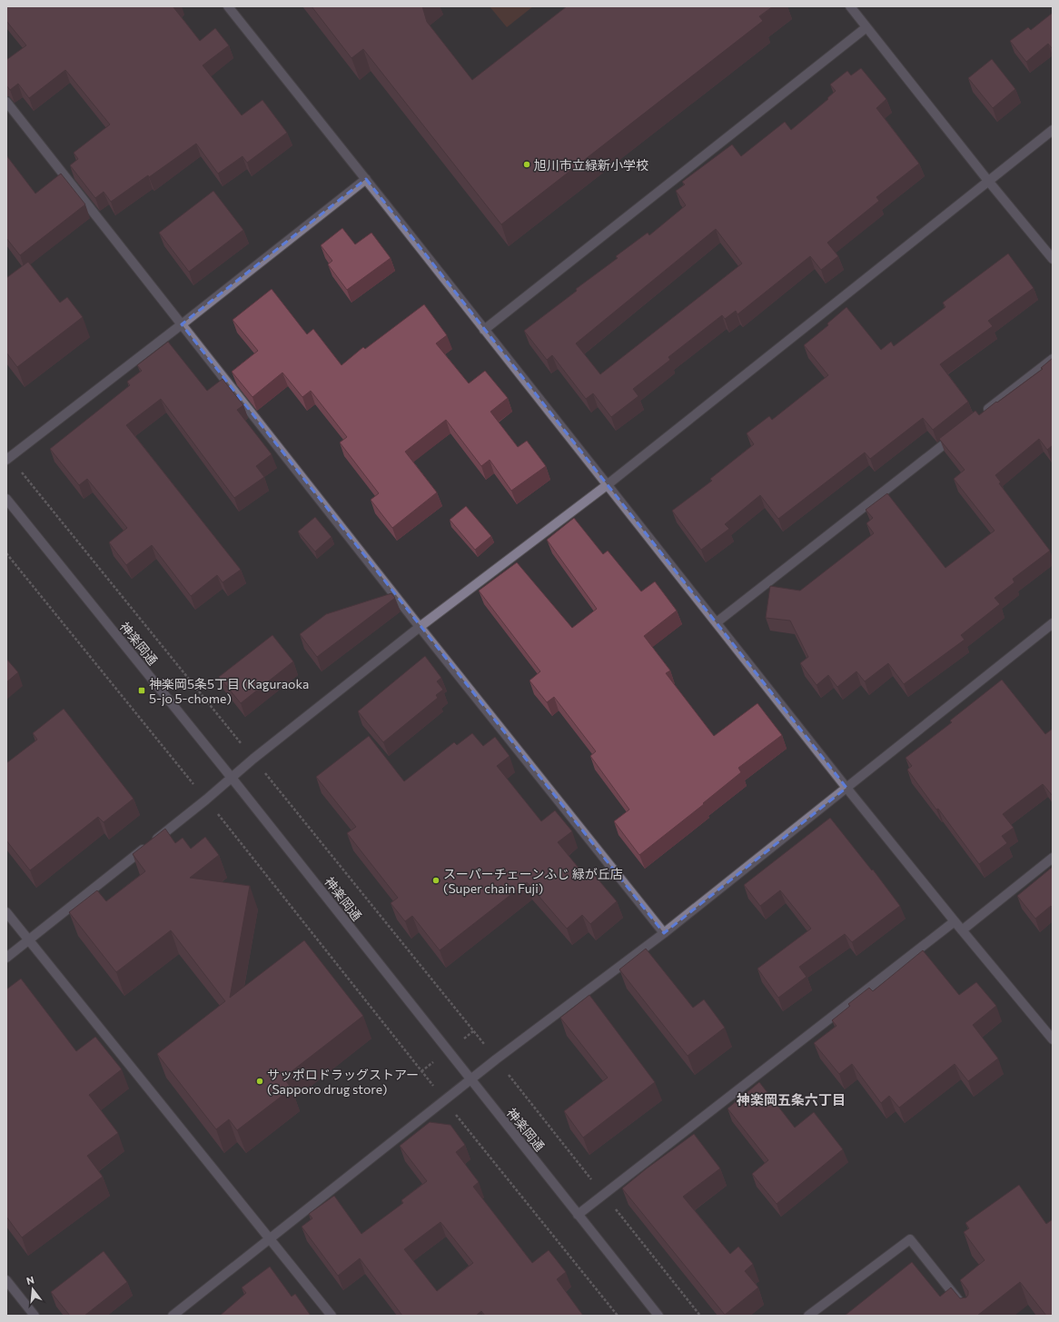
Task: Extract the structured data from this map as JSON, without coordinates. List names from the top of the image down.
{
  "streets": {
    "street": ["神楽岡通"]
  },
  "districts": ["神楽岡五条六丁目"],
  "places": {
    "other": ["旭川市立緑新小学校", "スーパーチェーンふじ 緑が丘店 (Super chain Fuji)", "サッポロドラッグストアー (Sapporo drug store)"],
    "transit": ["神楽岡5条5丁目 (Kaguraoka 5-jo 5-chome)"]
  },
  "north": "top"
}
